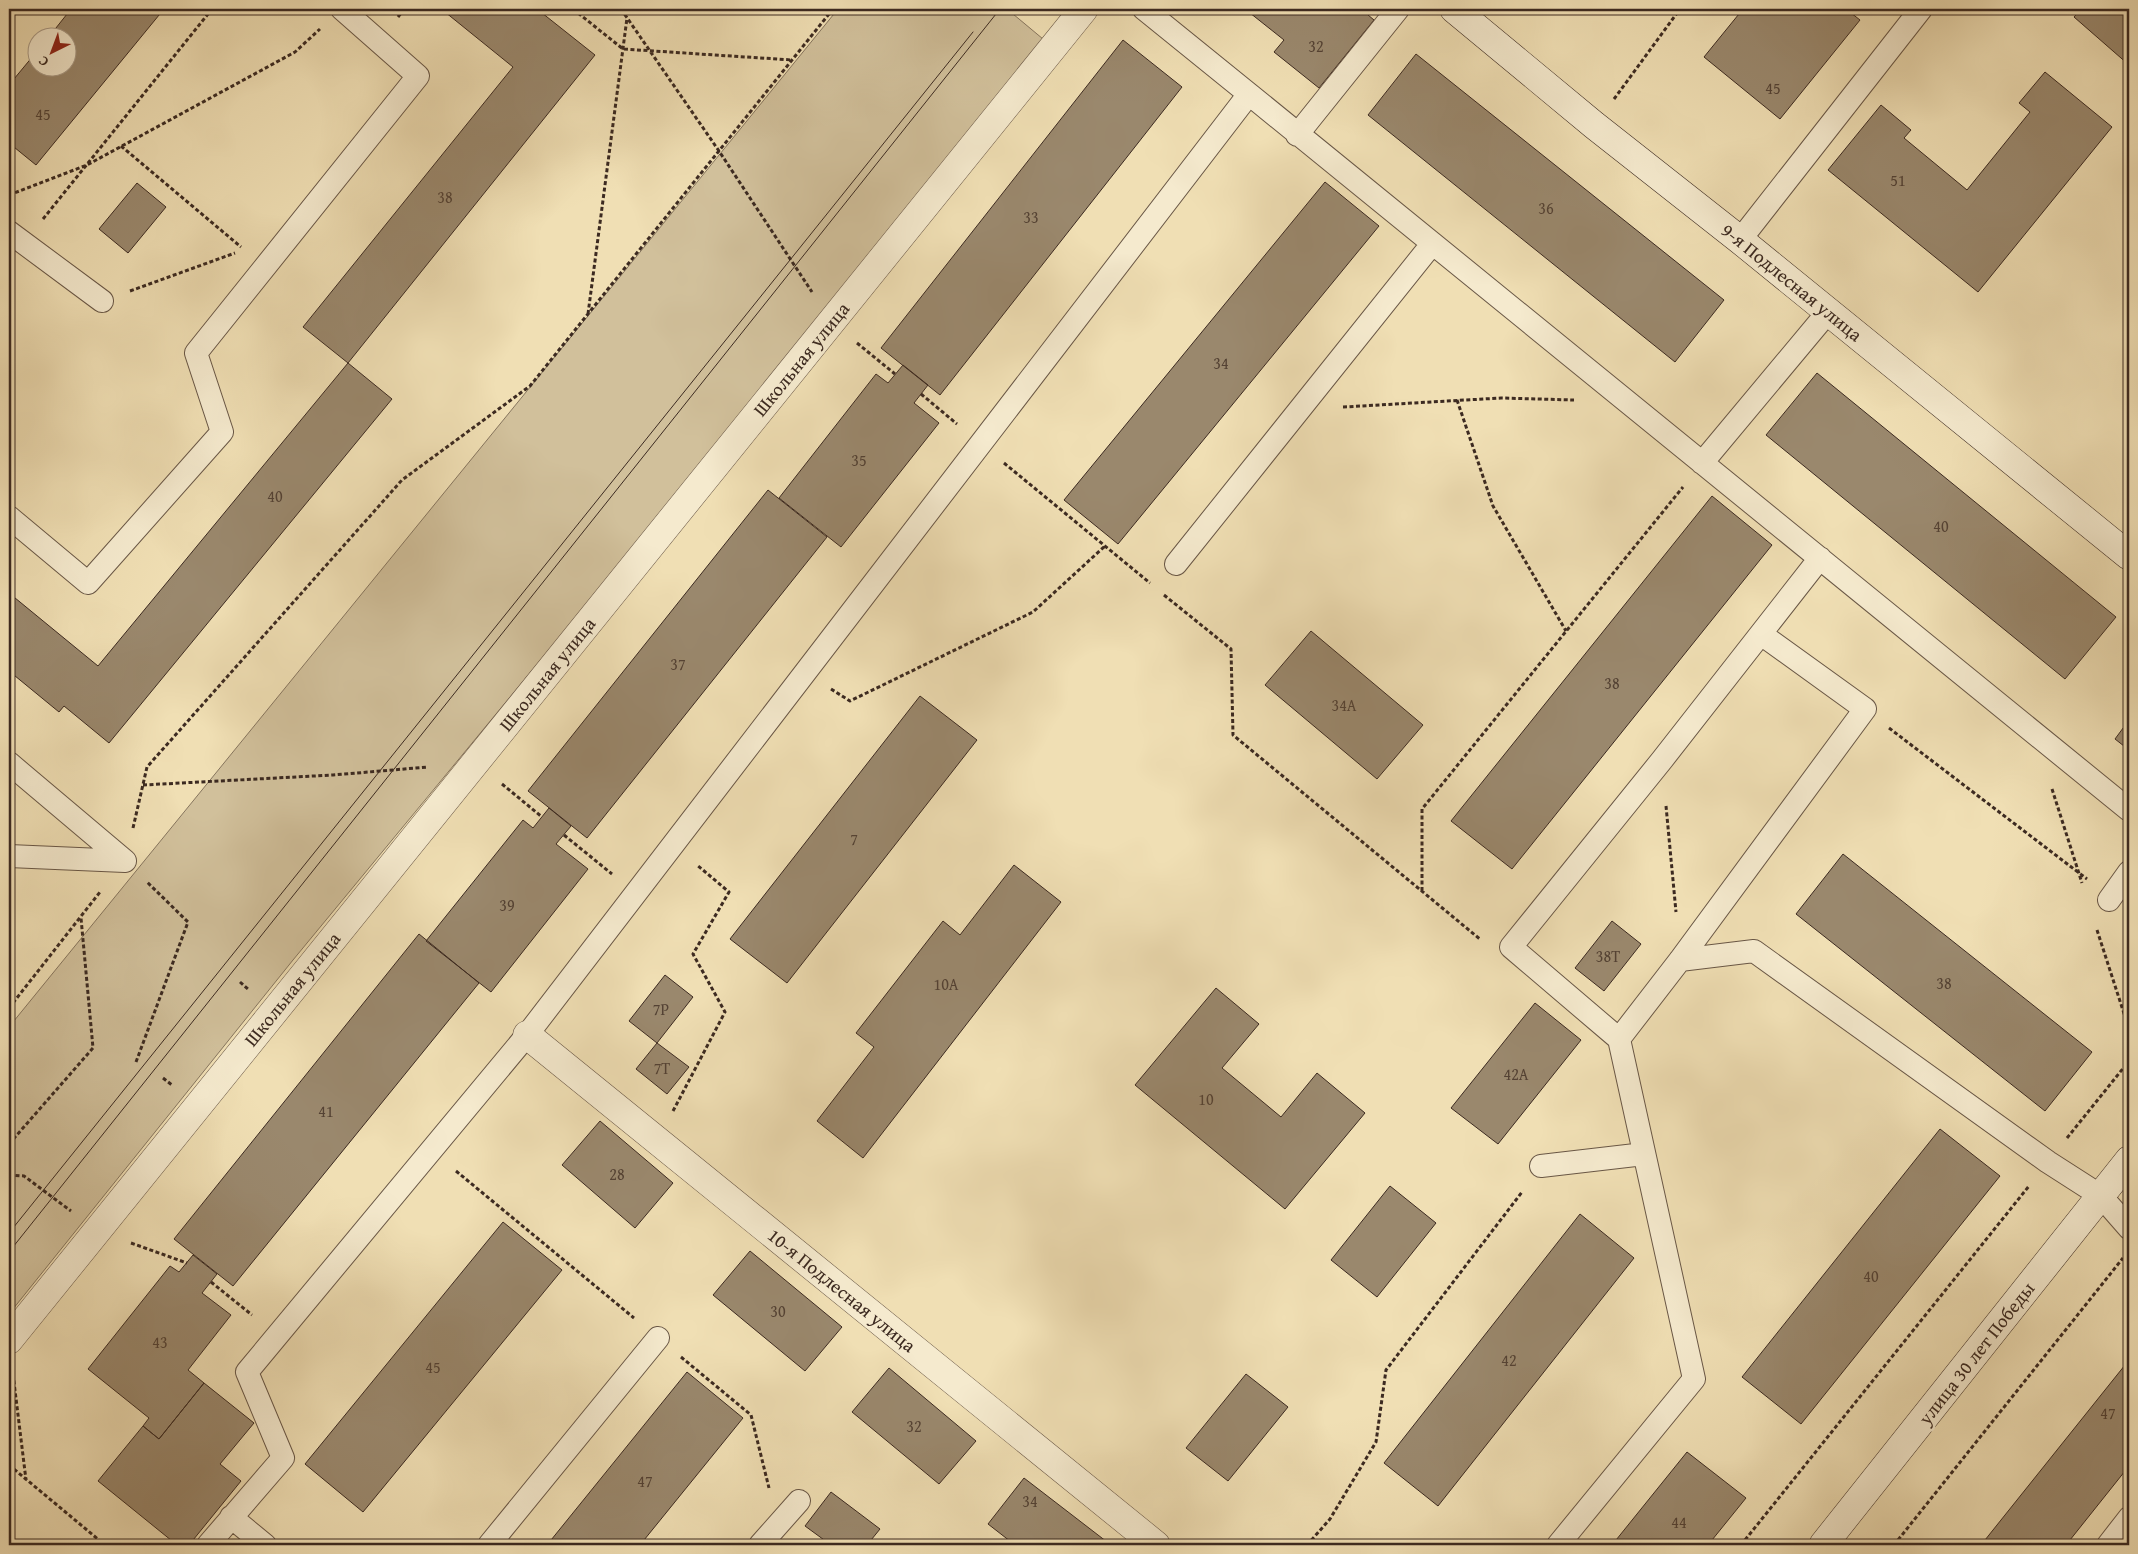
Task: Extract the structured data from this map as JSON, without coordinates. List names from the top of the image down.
{
  "streets": {
    "street": [
      "9-я Подлесная улица",
      "Школьная улица",
      "10-я Подлесная улица",
      "улица 30 лет Победы"
    ]
  },
  "house_numbers": [
    "32",
    "45",
    "45",
    "51",
    "38",
    "36",
    "33",
    "34",
    "35",
    "40",
    "40",
    "37",
    "38",
    "34А",
    "7",
    "39",
    "38Т",
    "38",
    "10А",
    "7Р",
    "7Т",
    "42А",
    "10",
    "41",
    "28",
    "40",
    "30",
    "43",
    "42",
    "45",
    "47",
    "32",
    "47",
    "34",
    "44"
  ],
  "north": "bottom left"
}
